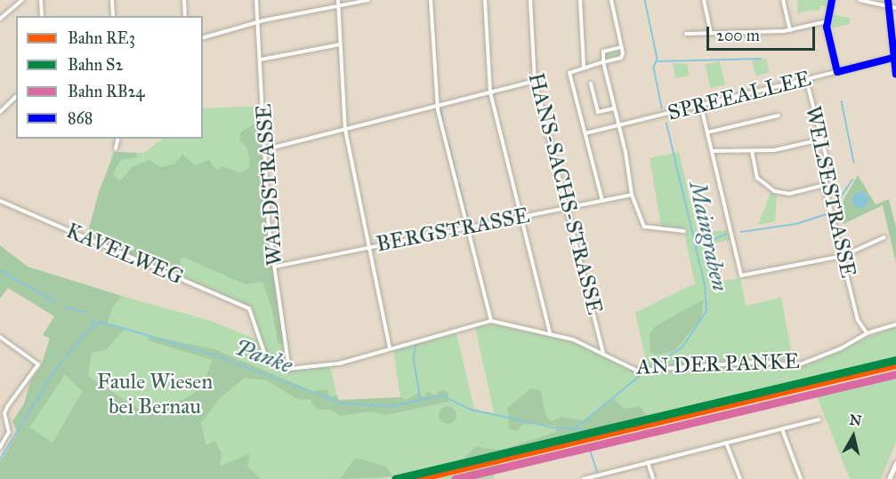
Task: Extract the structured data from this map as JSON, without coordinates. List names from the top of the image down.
{
  "streets": {
    "street": [
      "SPREEALLEE",
      "WALDSTRASSE",
      "WELSESTRASSE",
      "HANS-SACHS-STRASSE",
      "BERGSTRASSE",
      "KAVELWEG",
      "AN DER PANKE"
    ]
  },
  "crossings": [
    ["SPREEALLEE", "WELSESTRASSE"],
    ["WALDSTRASSE", "BERGSTRASSE"],
    ["WALDSTRASSE", "KAVELWEG"],
    ["WALDSTRASSE", "AN DER PANKE"],
    ["WELSESTRASSE", "AN DER PANKE"],
    ["HANS-SACHS-STRASSE", "BERGSTRASSE"],
    ["HANS-SACHS-STRASSE", "AN DER PANKE"],
    ["KAVELWEG", "AN DER PANKE"]
  ],
  "water": ["Maingraben", "Panke"],
  "parks": ["Faule Wiesen bei Bernau"],
  "lines": [
    "transit line 868",
    "rail line S2",
    "rail line RE3",
    "rail line RB24"
  ],
  "legend": [
    "Bahn RE3",
    "Bahn S2",
    "Bahn RB24",
    "868"
  ],
  "scale_bar": "200 m",
  "north": "top"
}
